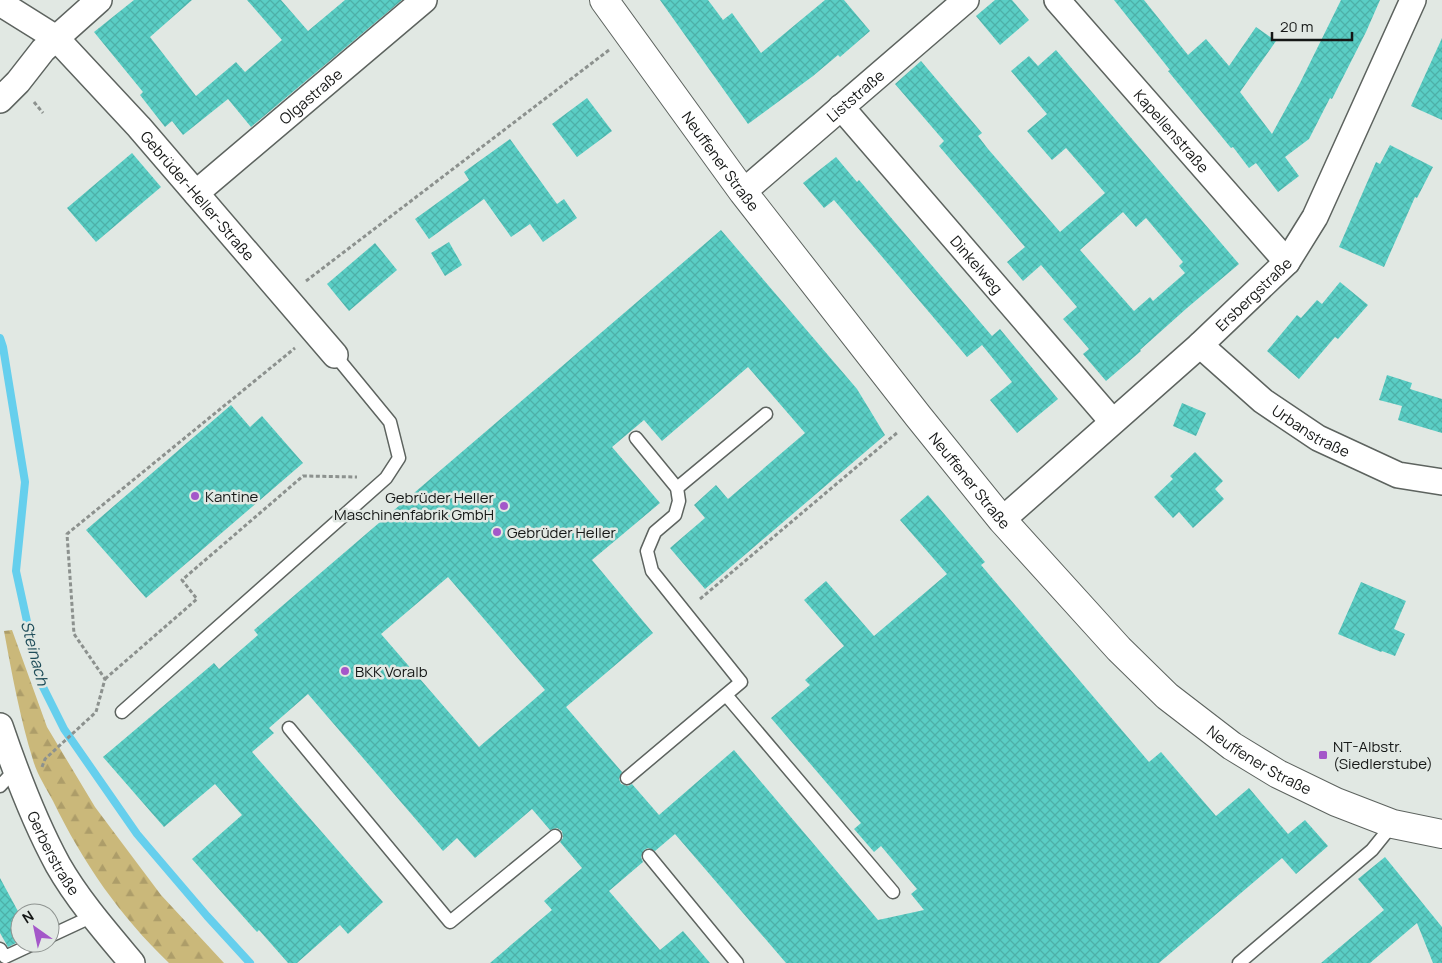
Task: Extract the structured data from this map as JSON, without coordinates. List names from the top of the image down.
{
  "streets": {
    "main road": ["Neuffener Straße"],
    "street": [
      "Liststraße",
      "Olgastraße",
      "Kapellenstraße",
      "Gebrüder-Heller-Straße",
      "Dinkelweg",
      "Ersbergstraße",
      "Urbanstraße",
      "Gerberstraße"
    ]
  },
  "crossings": [
    ["Liststraße", "Neuffener Straße"],
    ["Liststraße", "Dinkelweg"],
    ["Olgastraße", "Gebrüder-Heller-Straße"],
    ["Kapellenstraße", "Ersbergstraße"],
    ["Neuffener Straße", "Ersbergstraße"],
    ["Dinkelweg", "Ersbergstraße"],
    ["Ersbergstraße", "Urbanstraße"]
  ],
  "water": ["Steinach"],
  "places": {
    "other": [
      "Kantine",
      "Gebrüder Heller Maschinenfabrik GmbH",
      "Gebrüder Heller",
      "BKK Voralb"
    ],
    "transit": ["NT-Albstr. (Siedlerstube)"]
  },
  "scale_bar": "20 m",
  "north": "top left"
}
